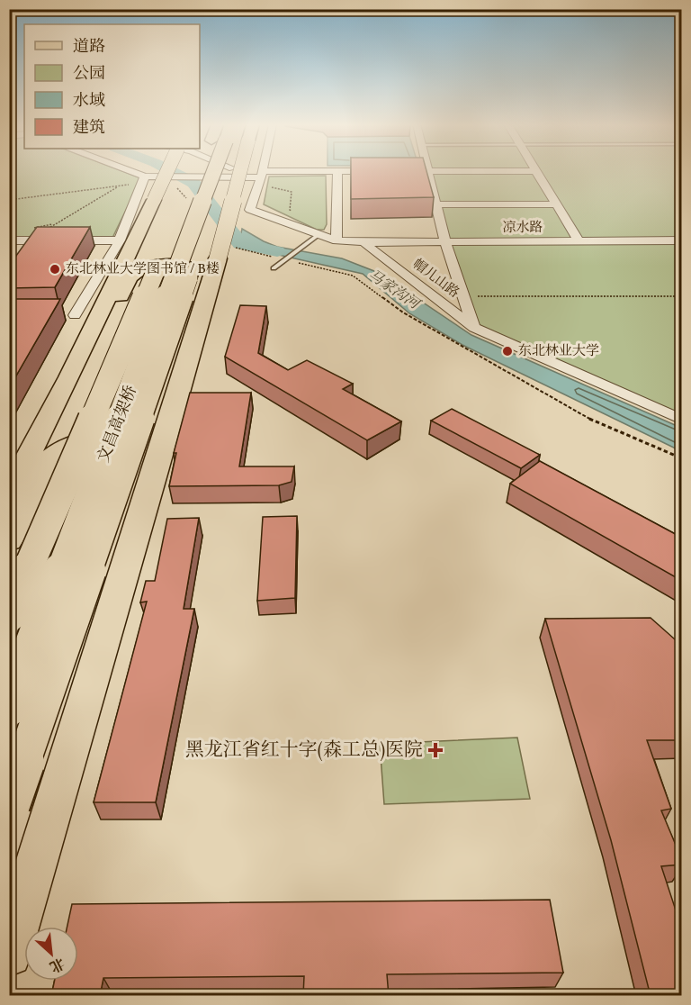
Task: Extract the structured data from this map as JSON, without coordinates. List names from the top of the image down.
{
  "streets": {
    "highway": ["文昌高架桥"],
    "street": ["凉水路", "帽儿山路"]
  },
  "crossings": [
    ["凉水路", "帽儿山路"]
  ],
  "water": ["马家沟河"],
  "places": {
    "other": ["东北林业大学图书馆 / B楼", "东北林业大学"],
    "health": ["黑龙江省红十字(森工总)医院"]
  },
  "legend": [
    "道路",
    "公园",
    "水域",
    "建筑"
  ],
  "north": "bottom right"
}
